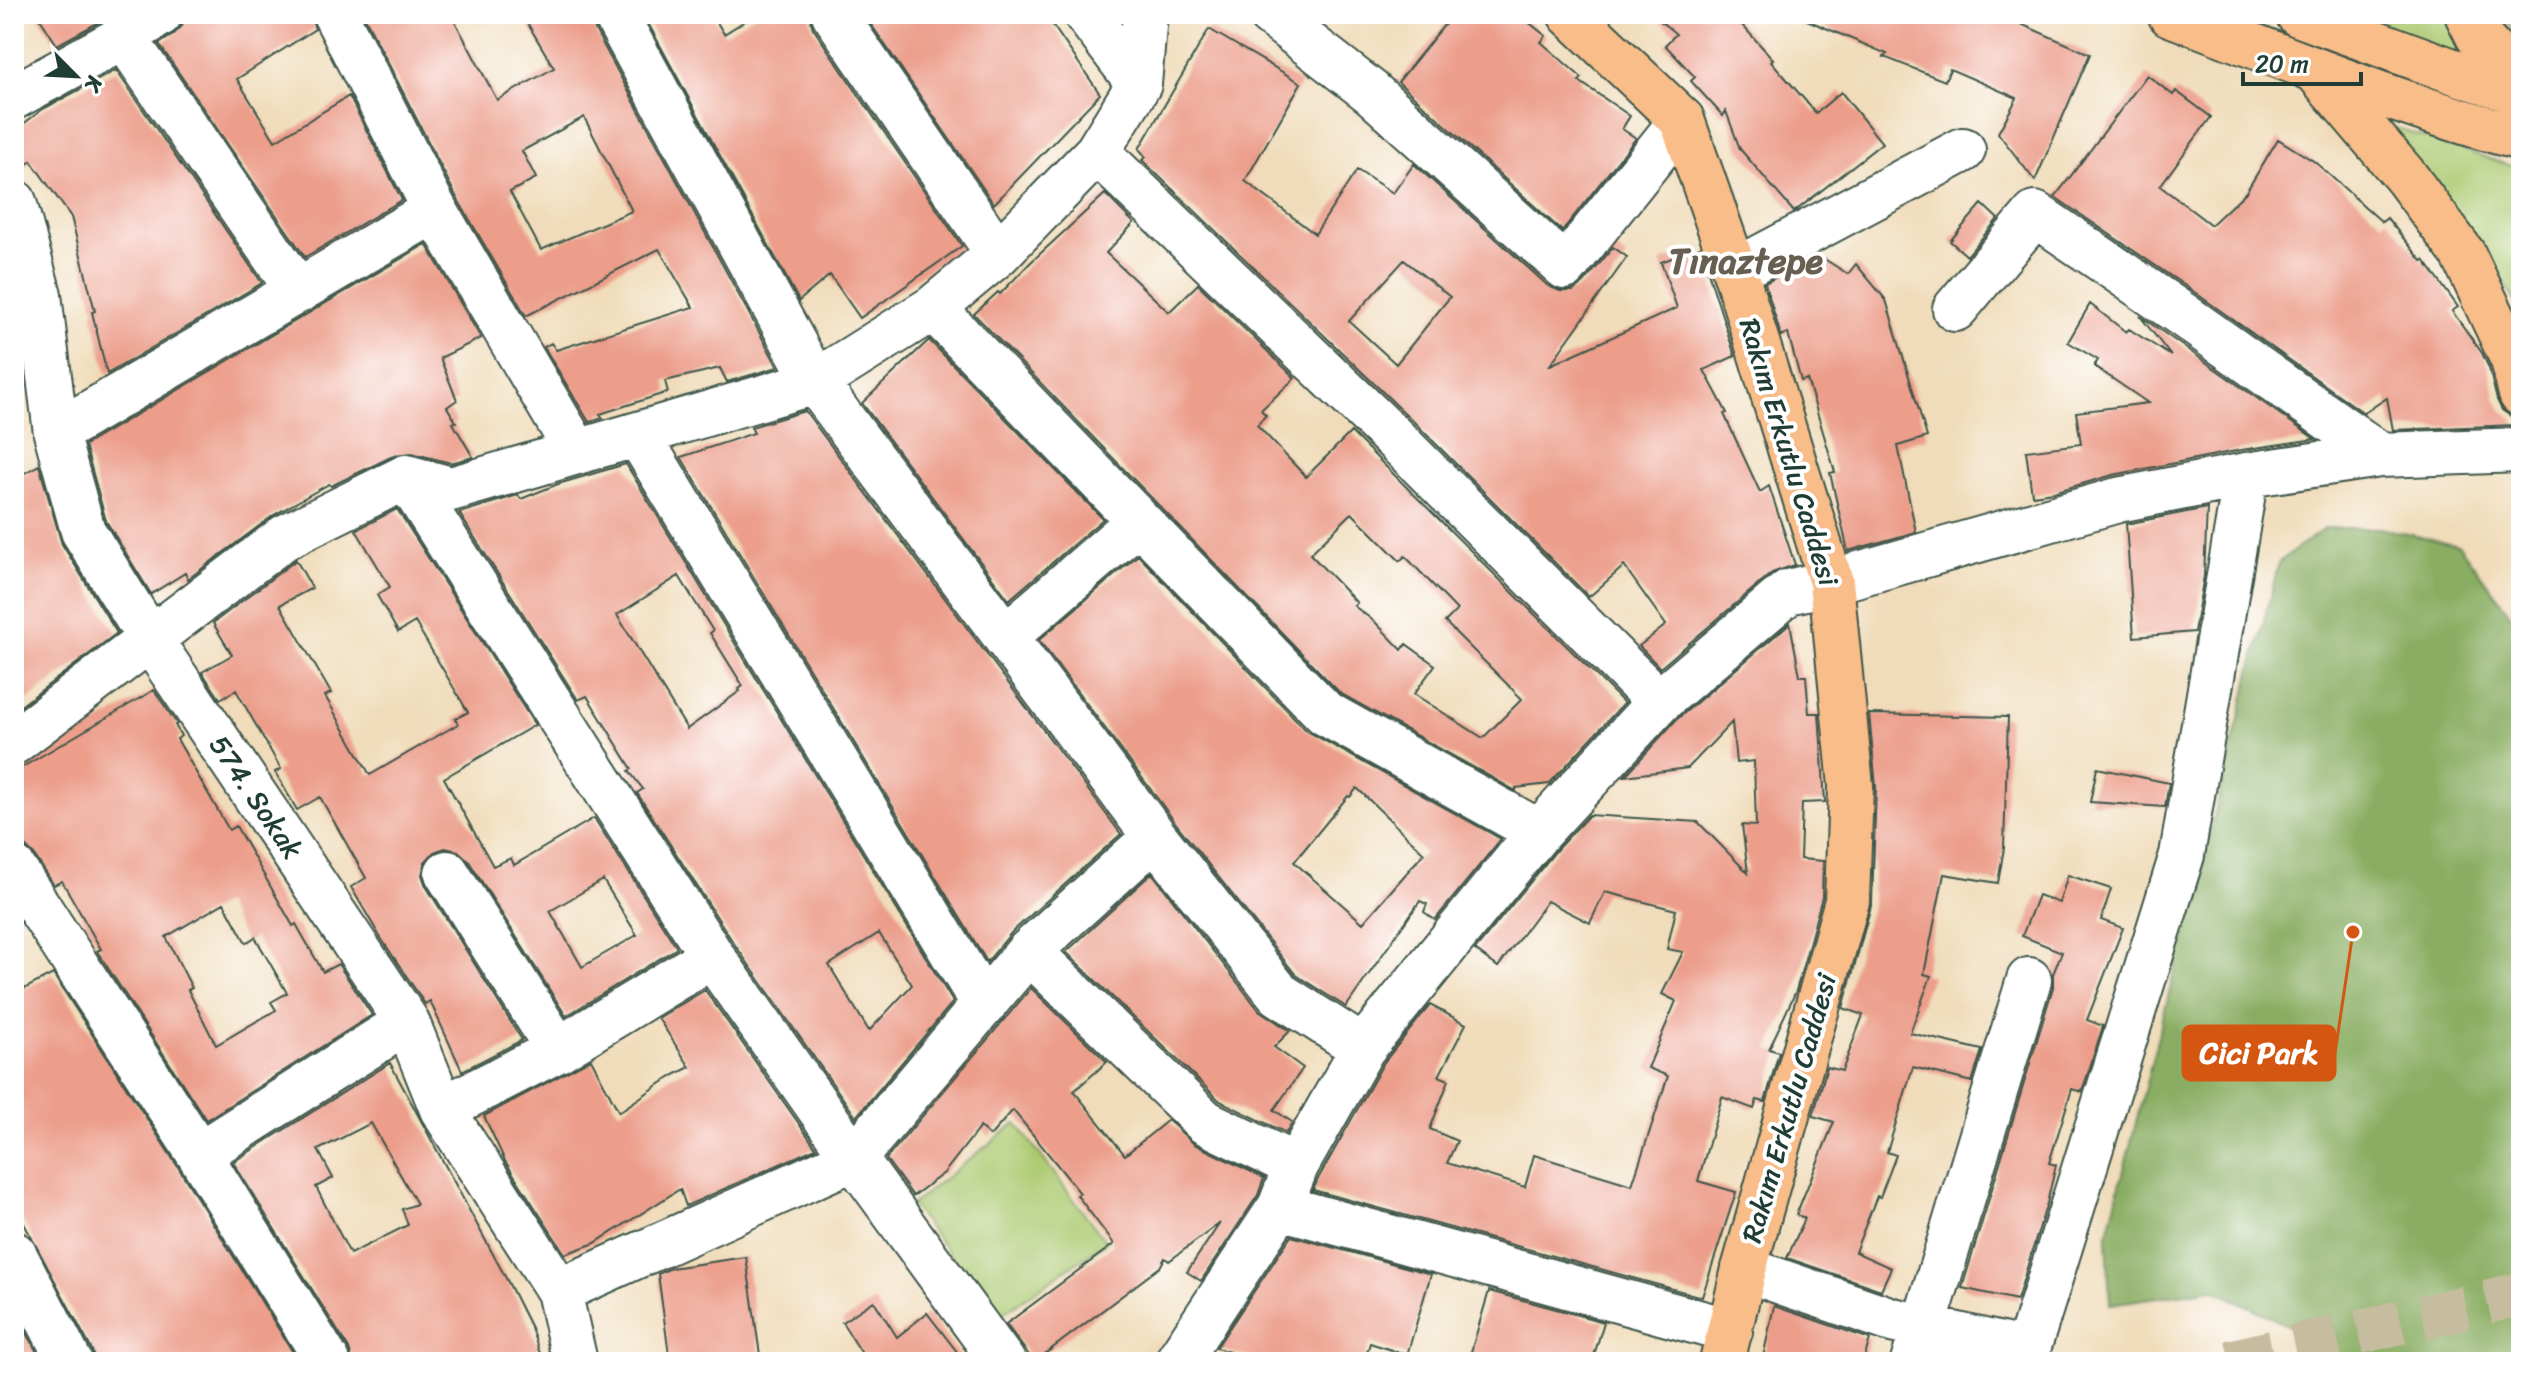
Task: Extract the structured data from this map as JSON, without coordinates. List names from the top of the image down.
{
  "streets": {
    "main road": ["Rakım Erkutlu Caddesi"],
    "street": ["574. Sokak"]
  },
  "districts": ["Tınaztepe"],
  "places": ["Cici Park"],
  "scale_bar": "20 m",
  "north": "bottom right"
}
